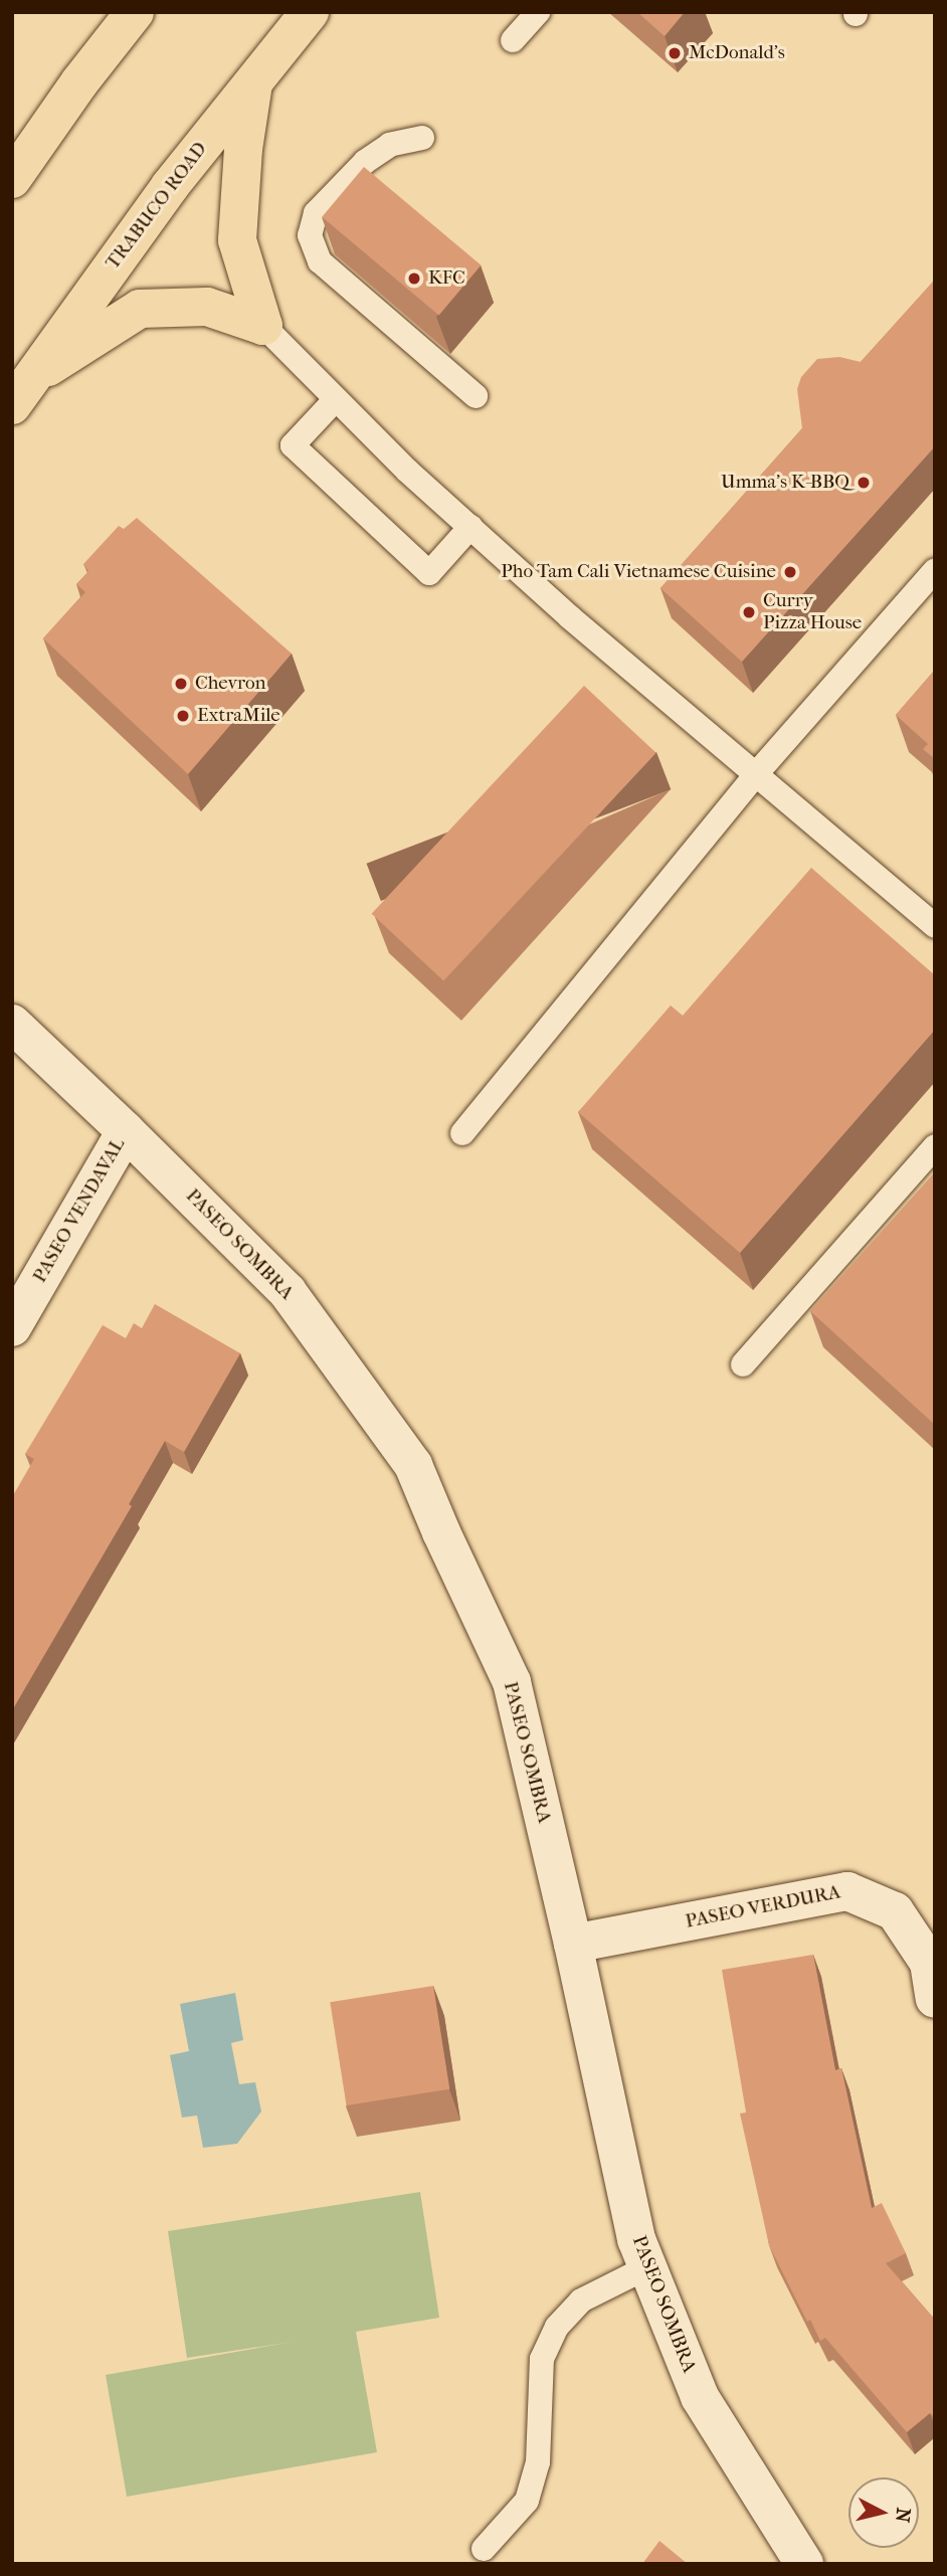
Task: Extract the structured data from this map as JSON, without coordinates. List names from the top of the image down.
{
  "streets": {
    "main road": ["TRABUCO ROAD"],
    "street": ["PASEO VENDAVAL", "PASEO SOMBRA", "PASEO VERDURA"]
  },
  "crossings": [
    ["PASEO VENDAVAL", "PASEO SOMBRA"],
    ["PASEO SOMBRA", "PASEO VERDURA"]
  ],
  "places": [
    "McDonald's",
    "KFC",
    "Umma's K-BBQ",
    "Pho Tam Cali Vietnamese Cuisine",
    "Curry Pizza House",
    "Chevron",
    "ExtraMile"
  ],
  "north": "right"
}
